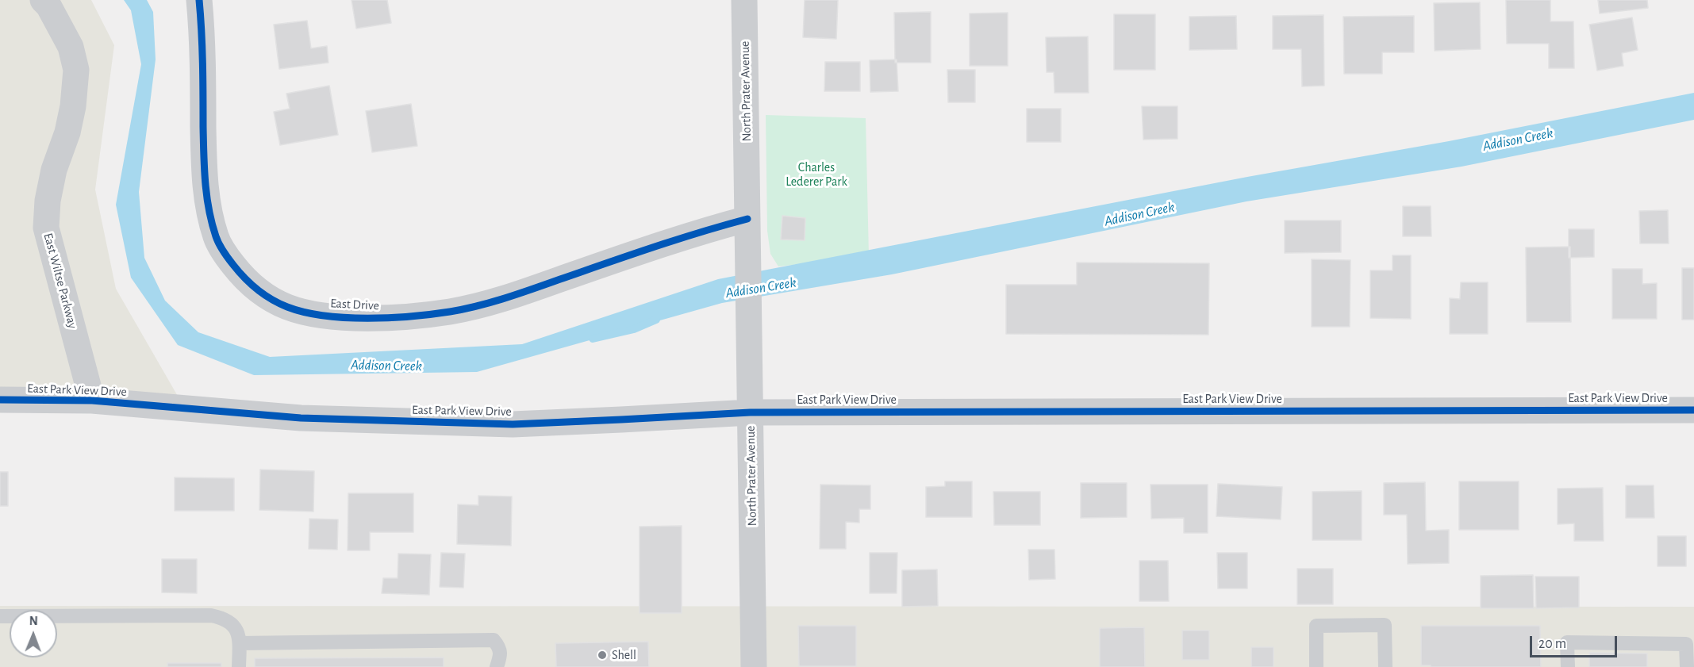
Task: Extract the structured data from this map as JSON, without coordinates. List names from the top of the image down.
{
  "streets": {
    "street": [
      "North Prater Avenue",
      "East Wiltse Parkway",
      "East Drive",
      "East Park View Drive"
    ]
  },
  "crossings": [
    ["North Prater Avenue", "East Drive"],
    ["North Prater Avenue", "East Park View Drive"],
    ["East Wiltse Parkway", "East Park View Drive"]
  ],
  "water": ["Addison Creek"],
  "parks": ["Charles Lederer Park"],
  "places": ["Shell"],
  "scale_bar": "20 m",
  "north": "top"
}
